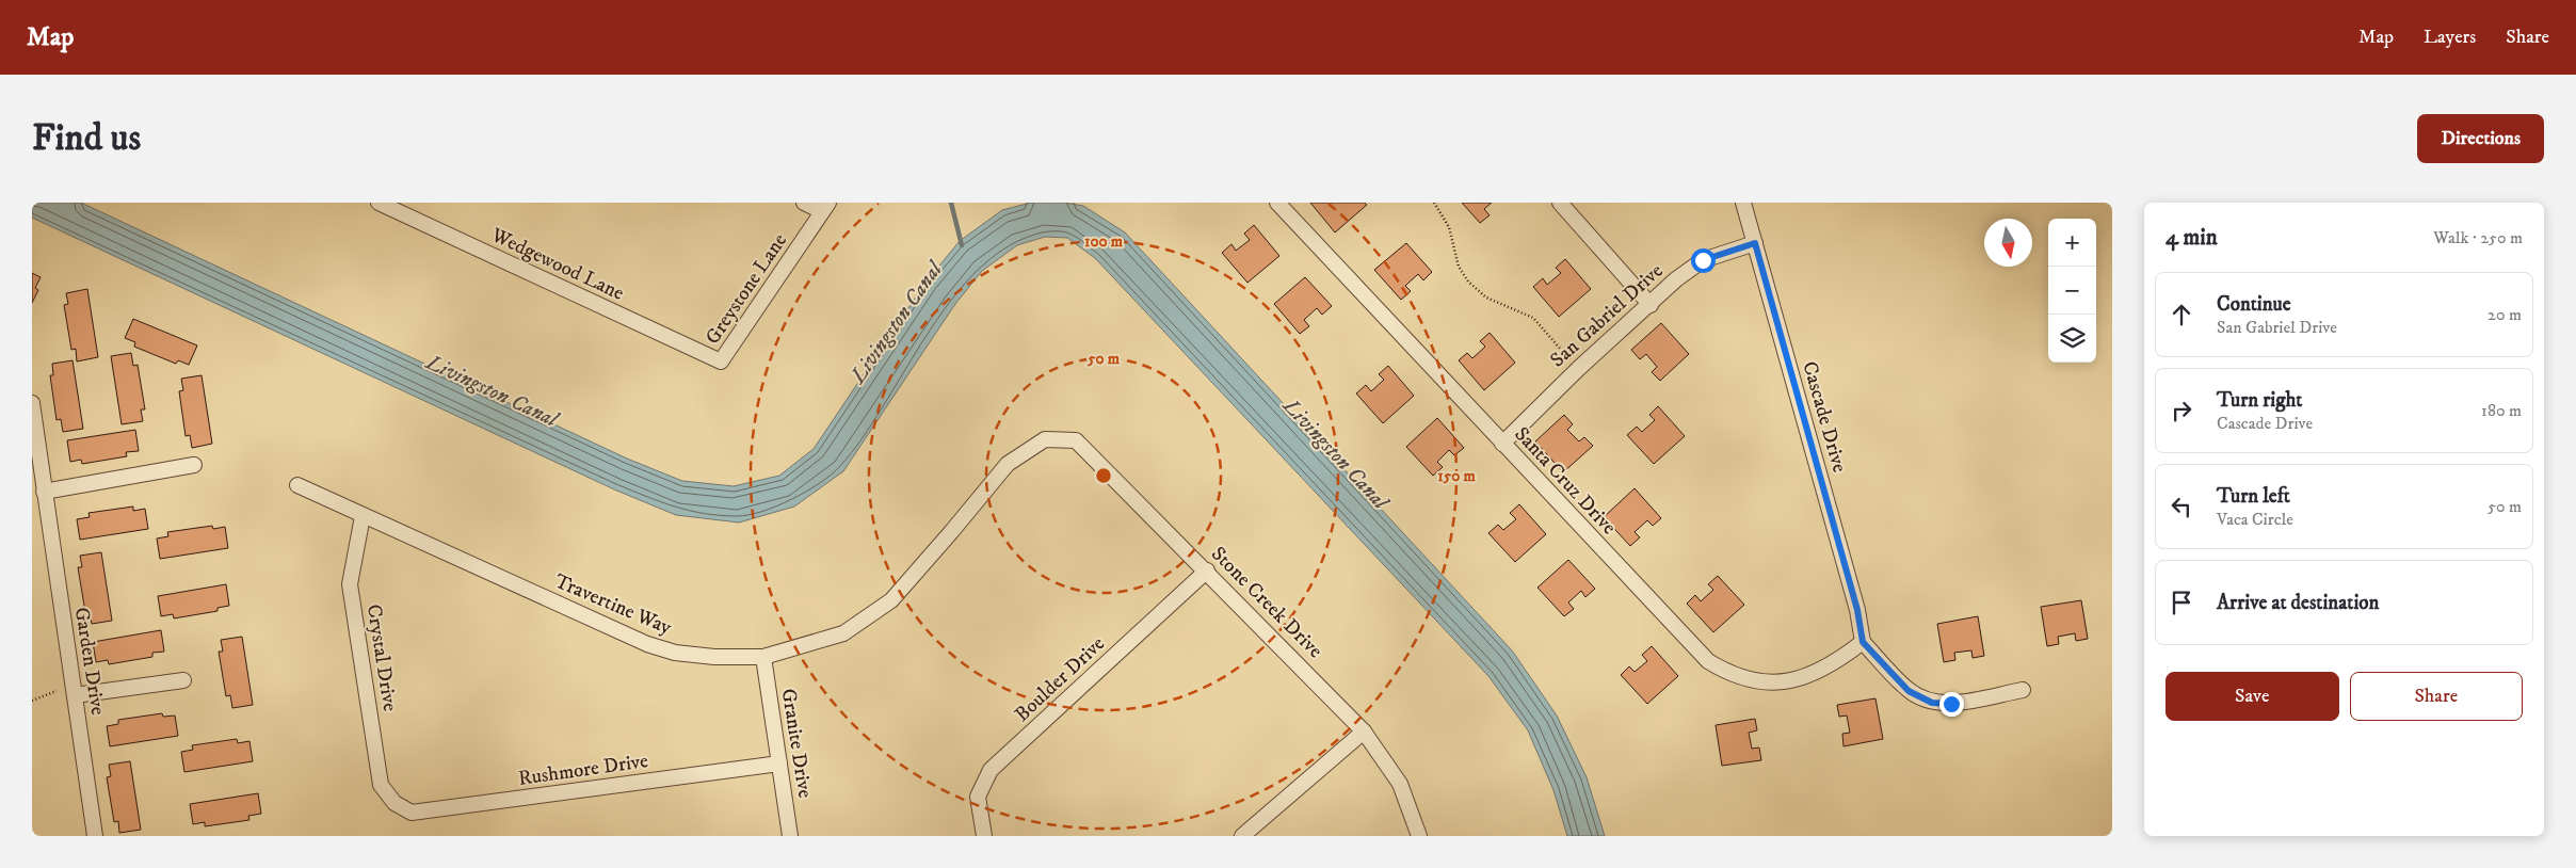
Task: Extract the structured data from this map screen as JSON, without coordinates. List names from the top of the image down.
{
  "streets": {
    "street": [
      "Wedgewood Lane",
      "Greystone Lane",
      "San Gabriel Drive",
      "Cascade Drive",
      "Santa Cruz Drive",
      "Stone Creek Drive",
      "Travertine Way",
      "Crystal Drive",
      "Garden Drive",
      "Boulder Drive",
      "Granite Drive",
      "Rushmore Drive"
    ]
  },
  "crossings": [
    ["Wedgewood Lane", "Greystone Lane"],
    ["San Gabriel Drive", "Cascade Drive"],
    ["San Gabriel Drive", "Santa Cruz Drive"],
    ["Cascade Drive", "Santa Cruz Drive"],
    ["Stone Creek Drive", "Travertine Way"],
    ["Stone Creek Drive", "Boulder Drive"],
    ["Travertine Way", "Crystal Drive"],
    ["Travertine Way", "Granite Drive"],
    ["Crystal Drive", "Rushmore Drive"],
    ["Granite Drive", "Rushmore Drive"]
  ],
  "water": ["Livingston Canal"],
  "north": "bottom",
  "page": {
    "header": "Map",
    "nav": ["Map", "Layers", "Share"],
    "buttons": [
      "Directions",
      ["Save", "Share"]
    ],
    "title": "Find us",
    "heading": ["4 min", "Walk · 250 m"],
    "map_buttons": ["+", "−"],
    "list": [
      ["Continue", "San Gabriel Drive", "20 m"],
      ["Turn right", "Cascade Drive", "180 m"],
      ["Turn left", "Vaca Circle", "50 m"],
      "Arrive at destination"
    ]
  },
  "rings": ["100 m", "50 m", "150 m"]
}
